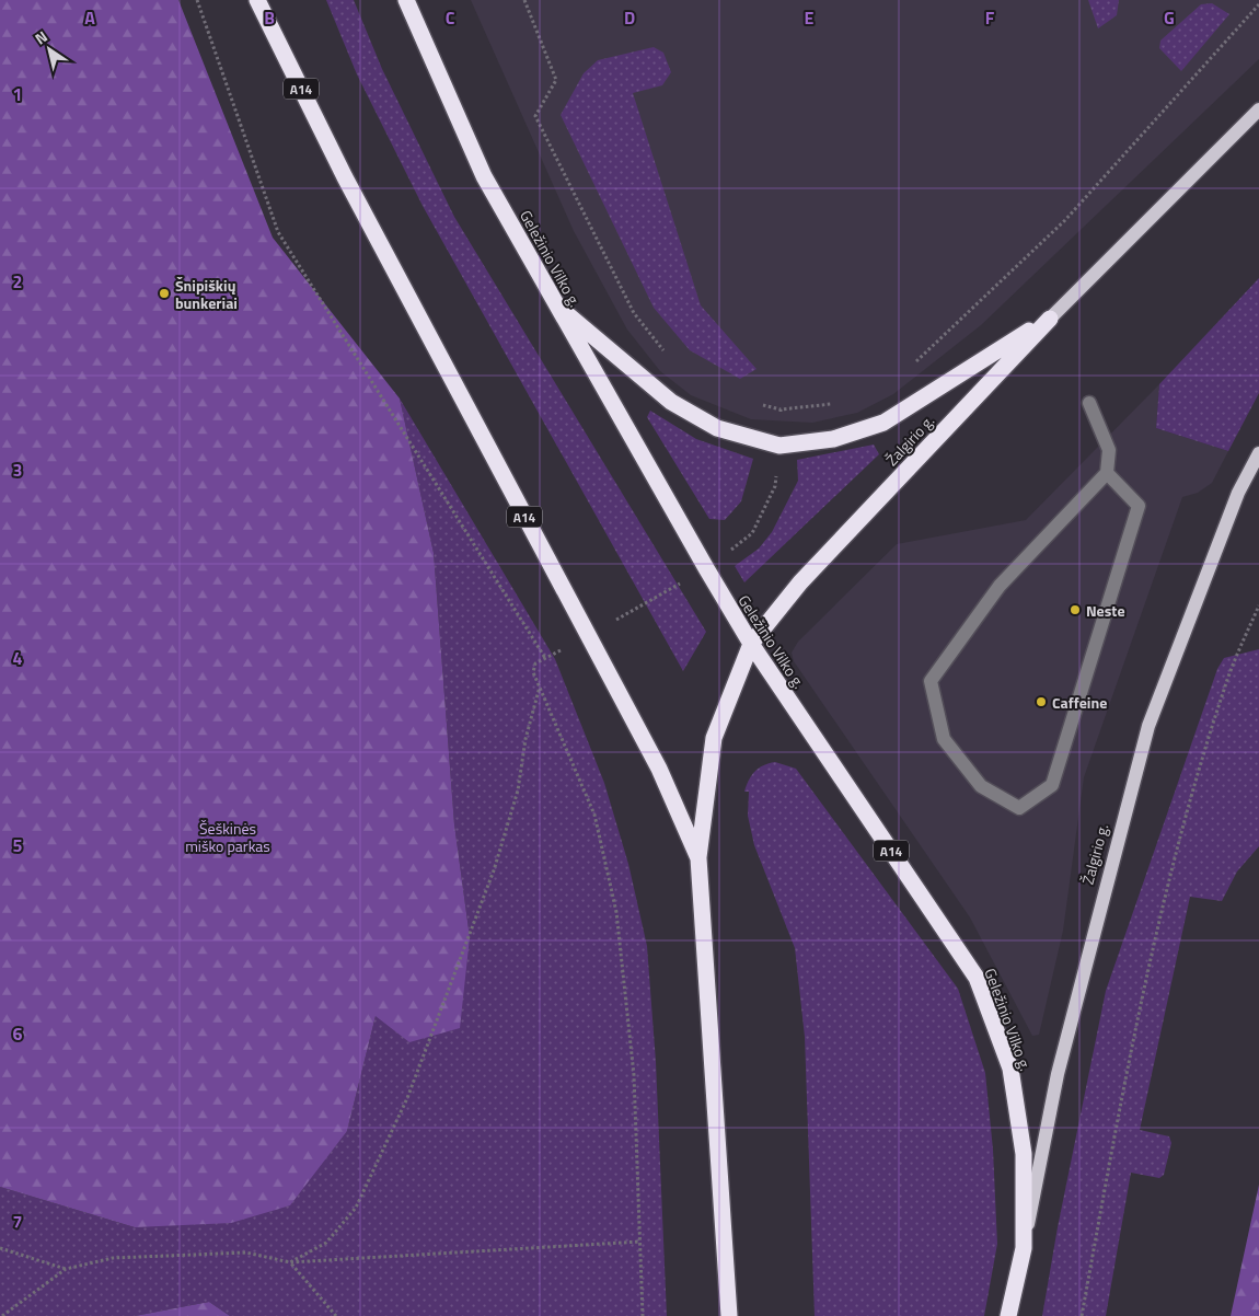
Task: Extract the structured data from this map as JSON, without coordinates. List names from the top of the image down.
{
  "streets": {
    "highway": ["A14", "Geležinio Vilko g.", "Žalgirio g."]
  },
  "crossings": [
    ["A14", "Žalgirio g."],
    ["Geležinio Vilko g.", "Žalgirio g."]
  ],
  "parks": ["Šeškinės miško parkas"],
  "places": ["Šnipiškių bunkeriai", "Neste", "Caffeine"],
  "north": "top left",
  "grid": {
    "columns": [
      "A",
      "B",
      "C",
      "D",
      "E",
      "F",
      "G"
    ],
    "rows": [
      "1",
      "2",
      "3",
      "4",
      "5",
      "6",
      "7"
    ]
  }
}
